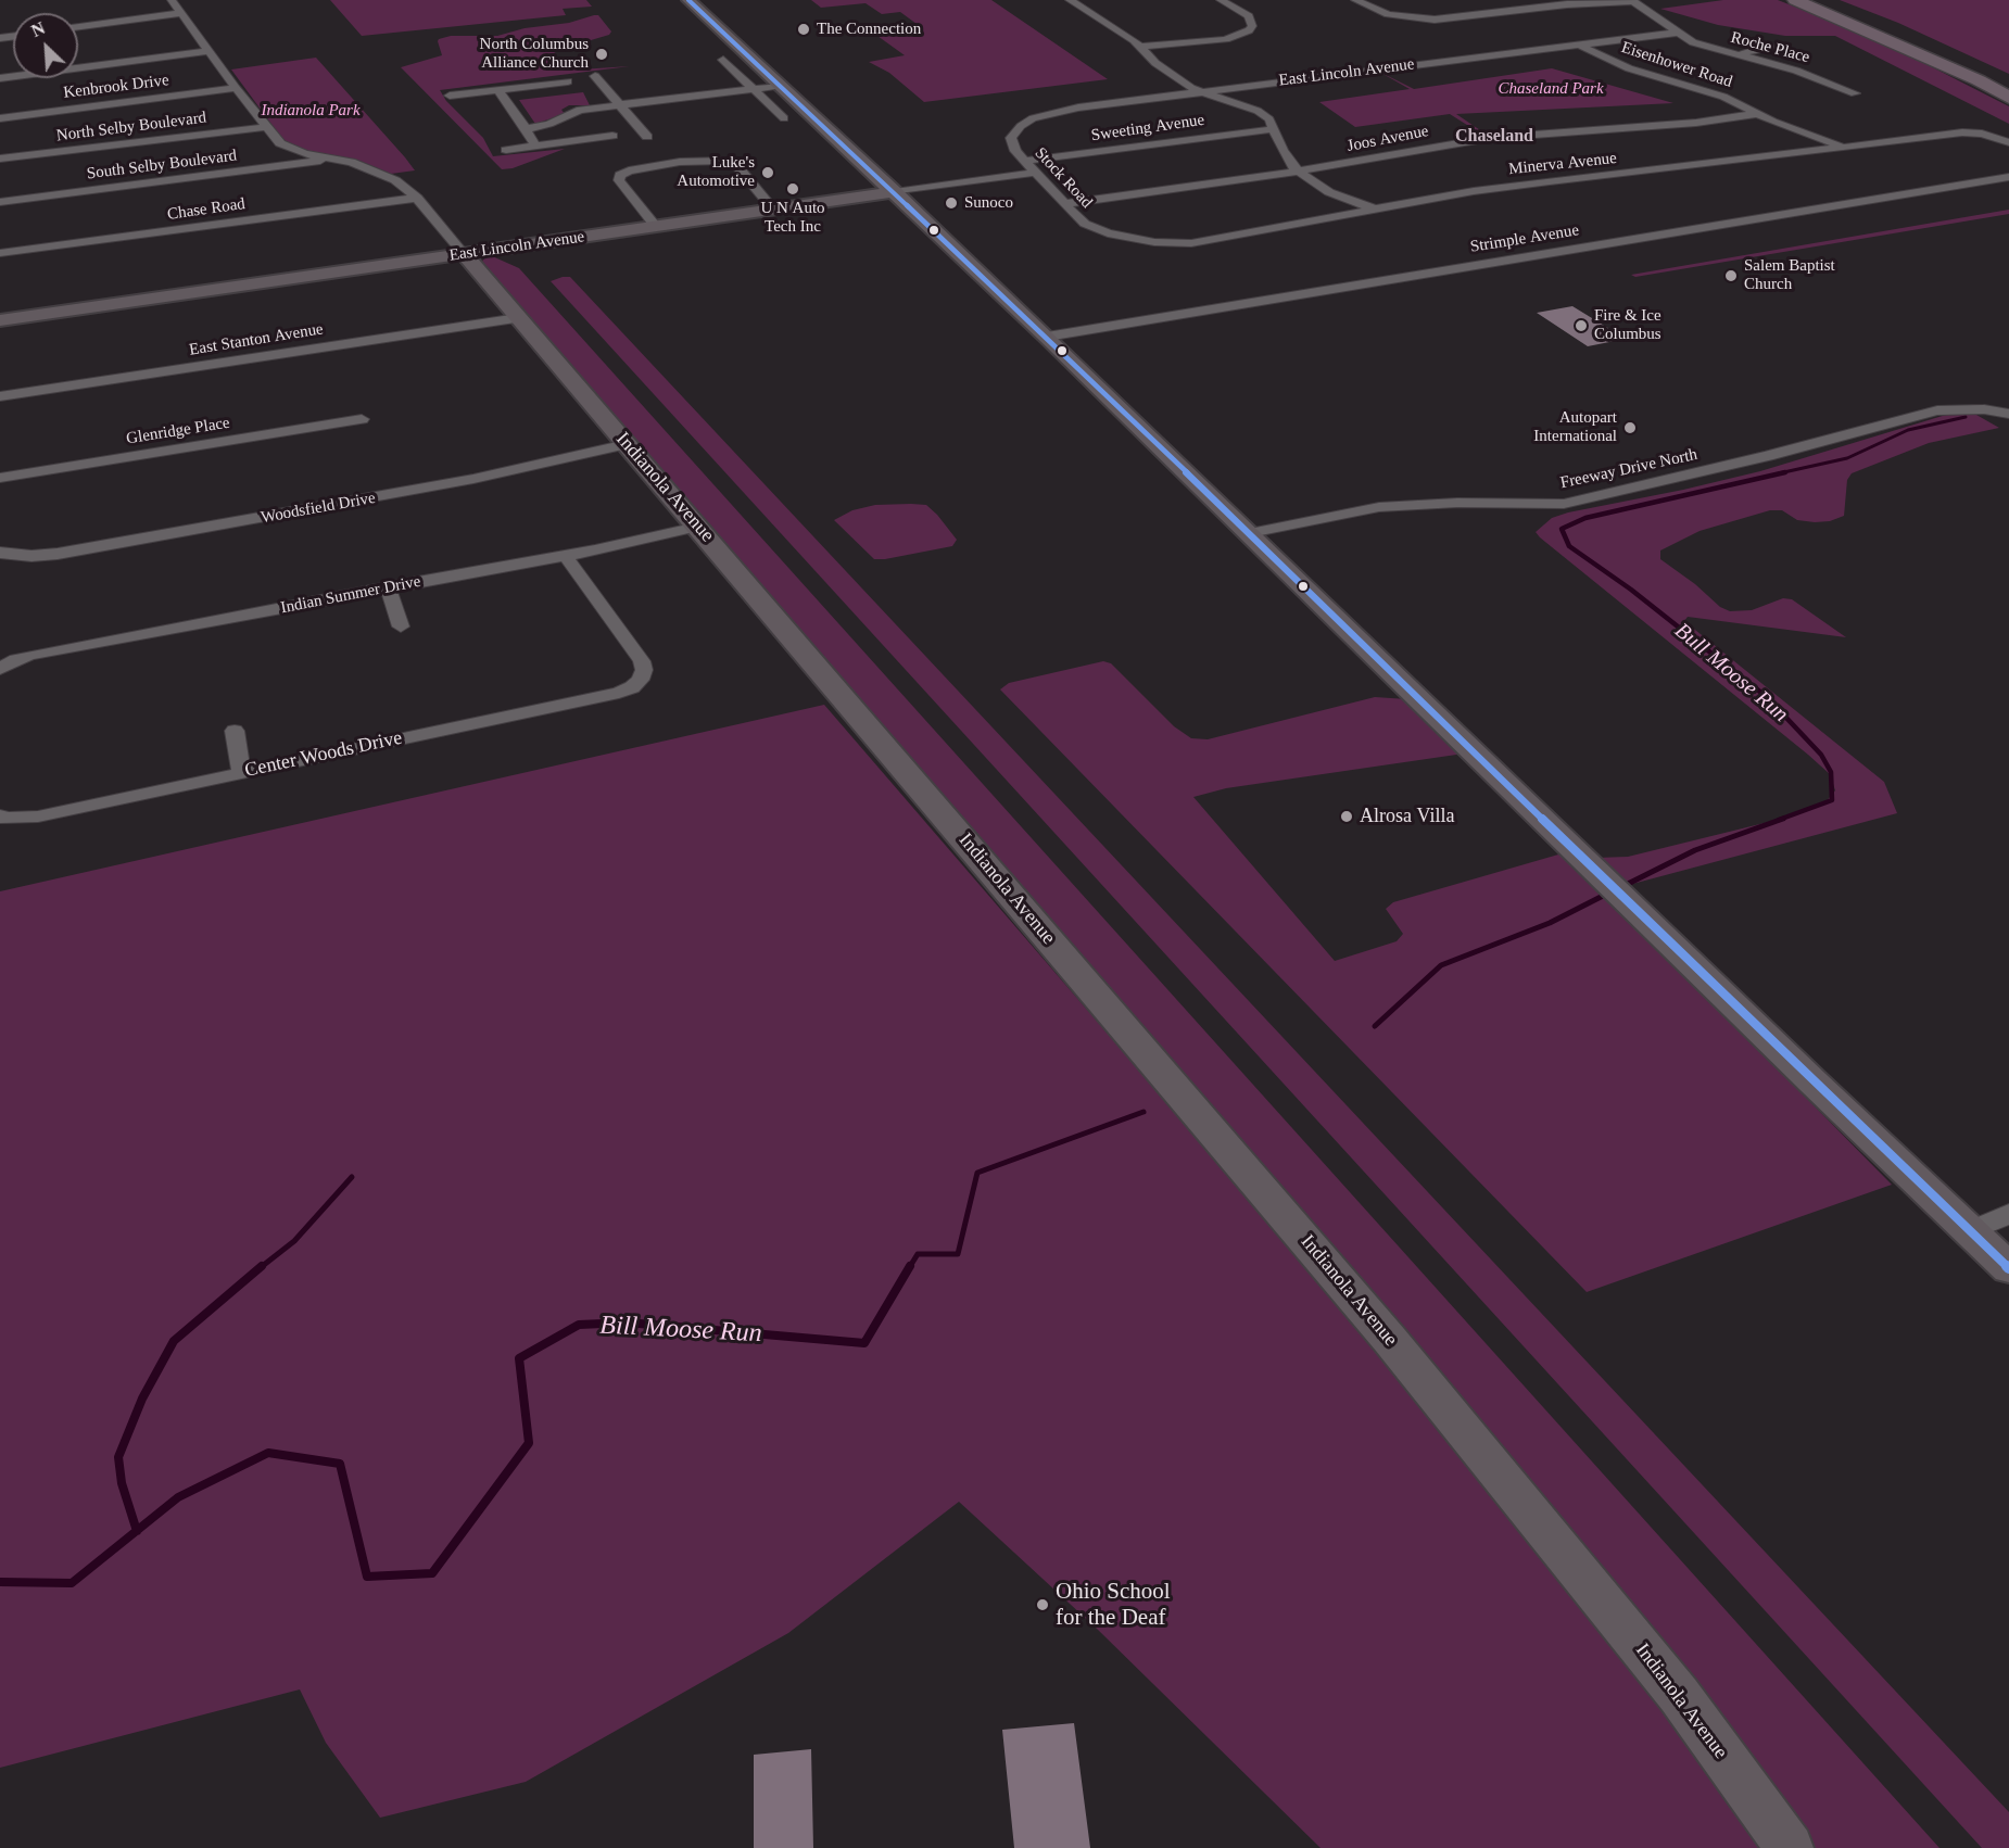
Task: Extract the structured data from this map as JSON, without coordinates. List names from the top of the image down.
{
  "streets": {
    "main road": ["East Lincoln Avenue", "Indianola Avenue"],
    "street": [
      "Roche Place",
      "Eisenhower Road",
      "Kenbrook Drive",
      "North Selby Boulevard",
      "Sweeting Avenue",
      "Joos Avenue",
      "Minerva Avenue",
      "South Selby Boulevard",
      "Stock Road",
      "Chase Road",
      "Strimple Avenue",
      "East Stanton Avenue",
      "Glenridge Place",
      "Freeway Drive North",
      "Woodsfield Drive",
      "Indian Summer Drive",
      "Center Woods Drive"
    ]
  },
  "crossings": [
    ["Roche Place", "East Lincoln Avenue"],
    ["Eisenhower Road", "East Lincoln Avenue"],
    ["Eisenhower Road", "Joos Avenue"],
    ["Eisenhower Road", "Minerva Avenue"],
    ["East Lincoln Avenue", "Stock Road"],
    ["East Lincoln Avenue", "Indianola Avenue"],
    ["Kenbrook Drive", "Indianola Avenue"],
    ["North Selby Boulevard", "Indianola Avenue"],
    ["Sweeting Avenue", "Stock Road"],
    ["Joos Avenue", "Stock Road"],
    ["Minerva Avenue", "Stock Road"],
    ["South Selby Boulevard", "Indianola Avenue"],
    ["Chase Road", "Indianola Avenue"],
    ["East Stanton Avenue", "Indianola Avenue"],
    ["Indianola Avenue", "Woodsfield Drive"],
    ["Indianola Avenue", "Indian Summer Drive"],
    ["Indian Summer Drive", "Center Woods Drive"]
  ],
  "districts": ["Chaseland"],
  "water": ["Bull Moose Run", "Bill Moose Run"],
  "parks": ["Chaseland Park", "Indianola Park"],
  "places": [
    "The Connection",
    "North Columbus Alliance Church",
    "Luke's Automotive",
    "U N Auto Tech Inc",
    "Sunoco",
    "Salem Baptist Church",
    "Fire & Ice Columbus",
    "Autopart International",
    "Alrosa Villa",
    "Ohio School for the Deaf"
  ],
  "north": "top left"
}
